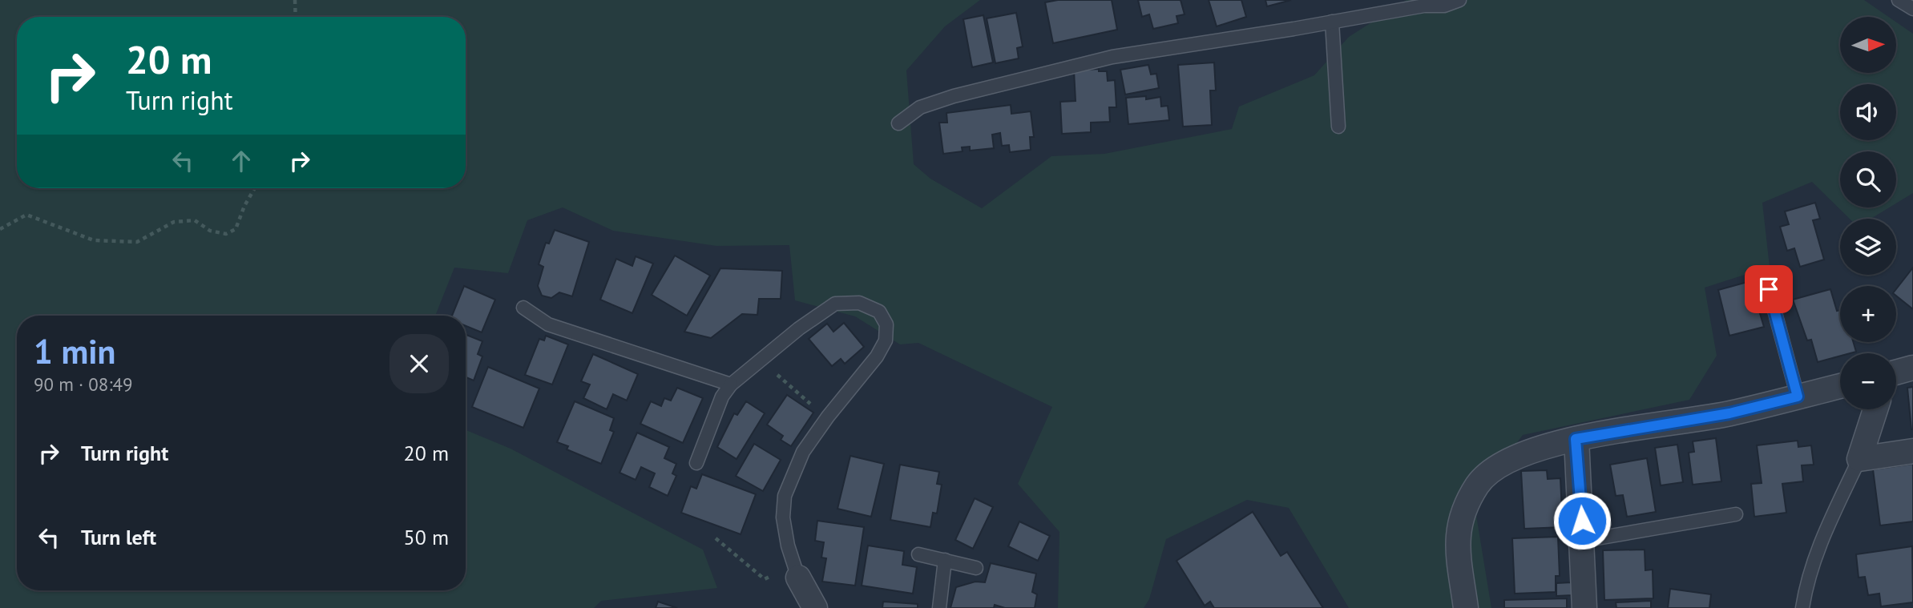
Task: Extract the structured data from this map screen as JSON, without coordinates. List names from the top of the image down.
{
  "north": "right",
  "page": {
    "map_buttons": ["+", "−"],
    "turn": ["20 m", "Turn right"],
    "heading": ["1 min", "90 m · 08:49"],
    "list": [
      {
        "name": "Turn right",
        "value": "20 m"
      },
      {
        "name": "Turn left",
        "value": "50 m"
      }
    ]
  }
}
